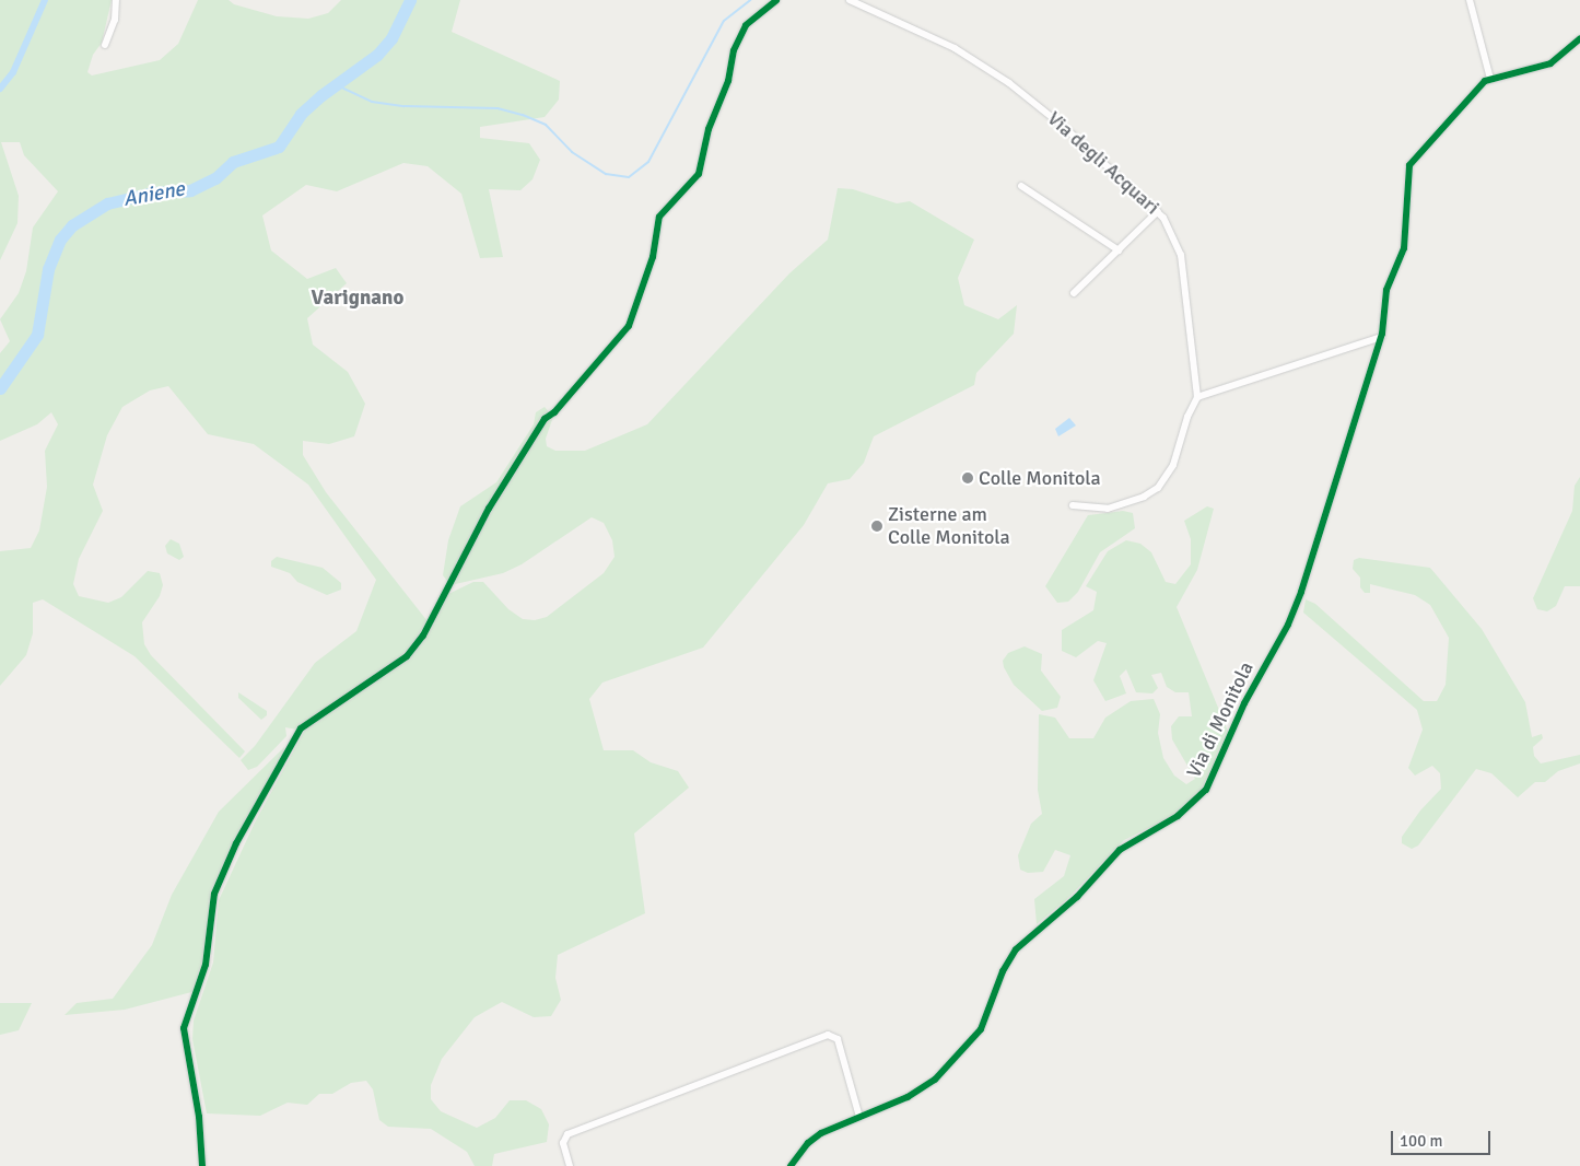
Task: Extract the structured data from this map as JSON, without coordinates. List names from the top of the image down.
{
  "streets": {
    "street": ["Via degli Acquari", "Via di Monitola"]
  },
  "districts": ["Varignano"],
  "water": ["Aniene"],
  "places": ["Colle Monitola", "Zisterne am Colle Monitola"],
  "scale_bar": "100 m"
}
